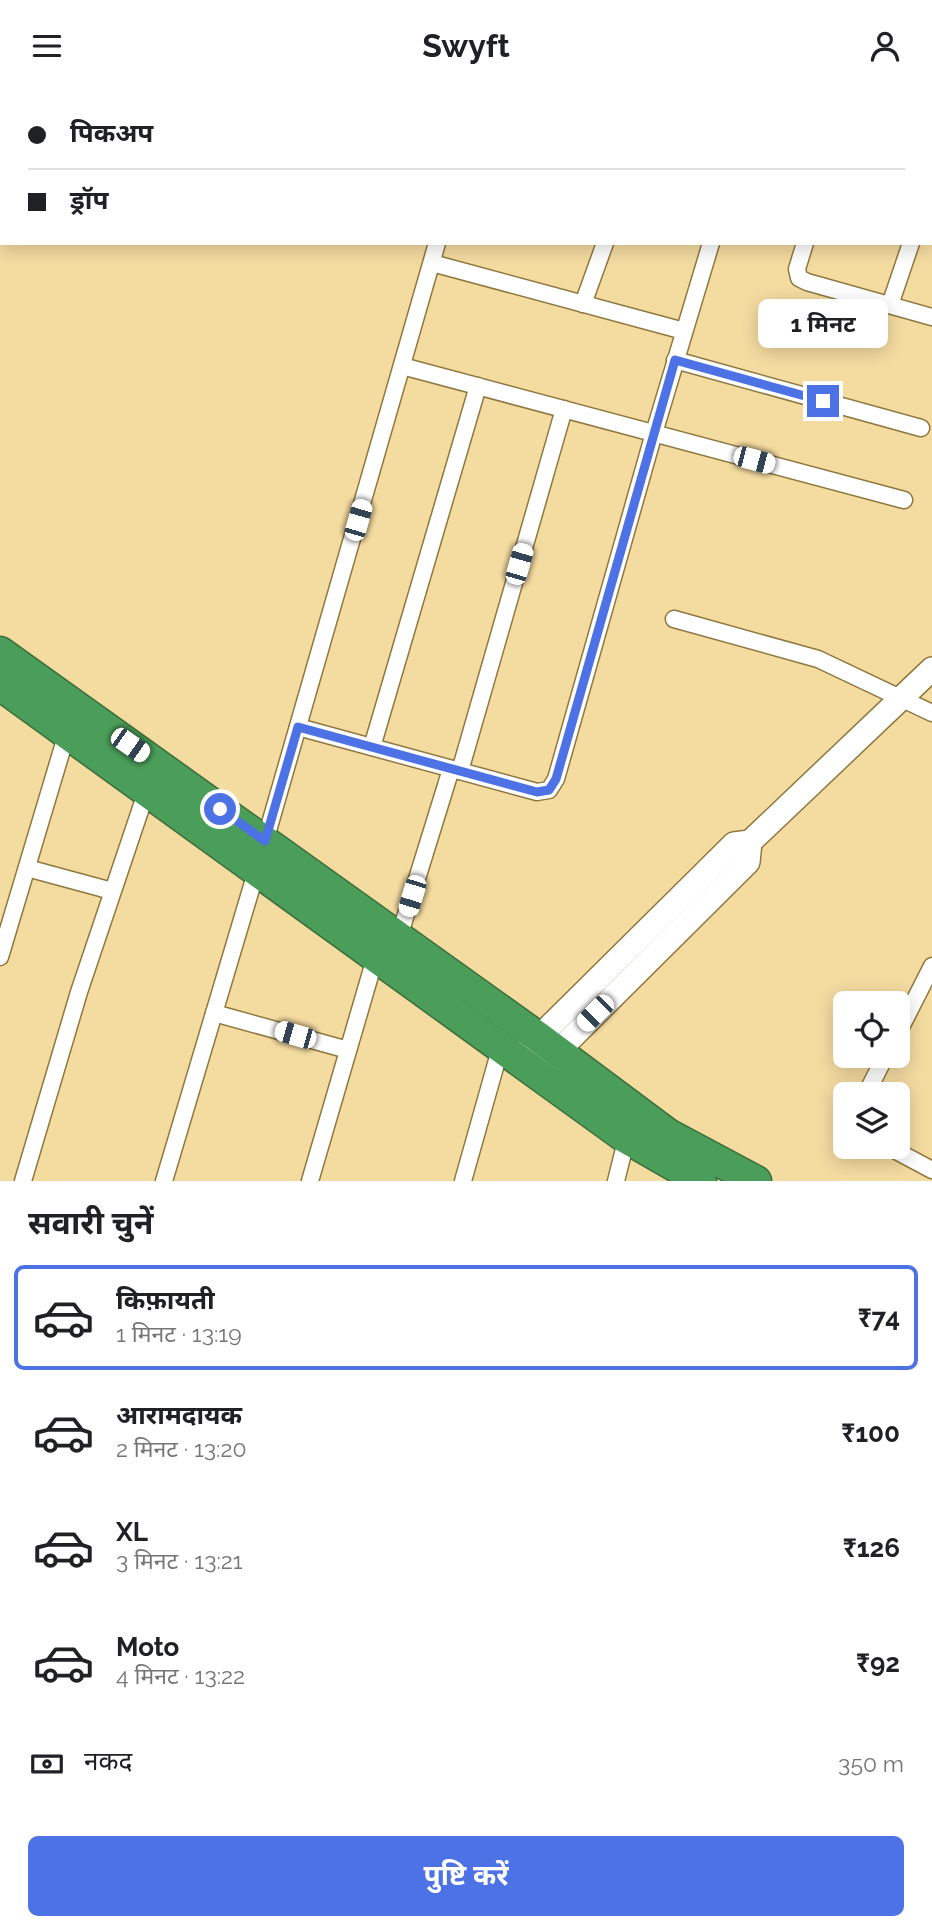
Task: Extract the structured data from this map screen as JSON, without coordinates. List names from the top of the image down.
{
  "page": {
    "header": "Swyft",
    "banner": ["पिकअप", "ड्रॉप"],
    "bubble": "1 मिनट",
    "heading": "सवारी चुनें",
    "list": [
      {
        "name": "किफ़ायती",
        "note": "1 मिनट · 13:19",
        "value": "₹74"
      },
      {
        "name": "आरामदायक",
        "note": "2 मिनट · 13:20",
        "value": "₹100"
      },
      {
        "name": "XL",
        "note": "3 मिनट · 13:21",
        "value": "₹126"
      },
      {
        "name": "Moto",
        "note": "4 मिनट · 13:22",
        "value": "₹92"
      }
    ],
    "pay": ["नकद", "350 m"],
    "buttons": "पुष्टि करें"
  }
}
